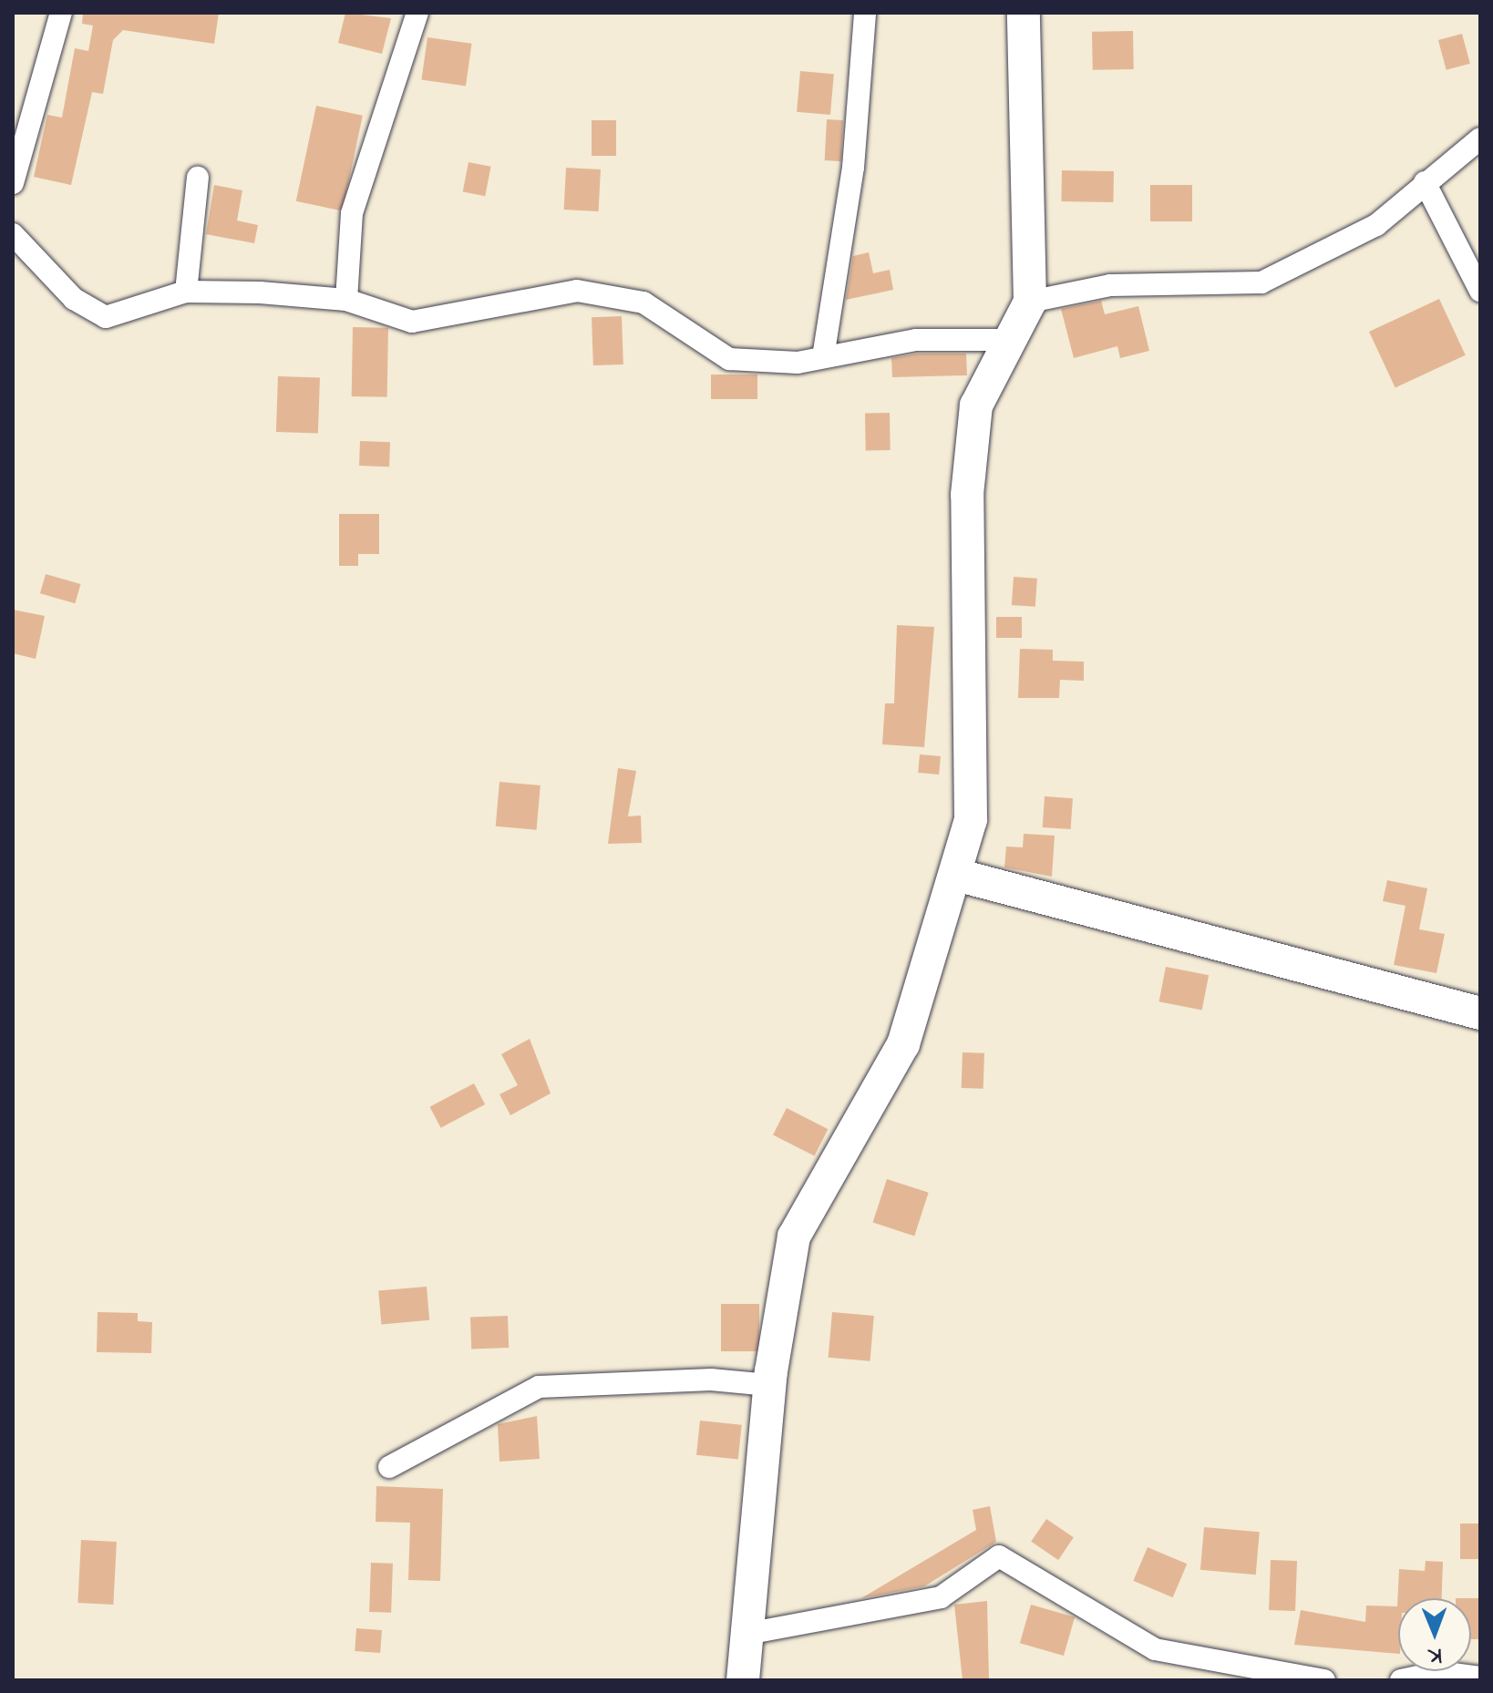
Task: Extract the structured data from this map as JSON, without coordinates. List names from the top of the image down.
{
  "north": "bottom"
}
